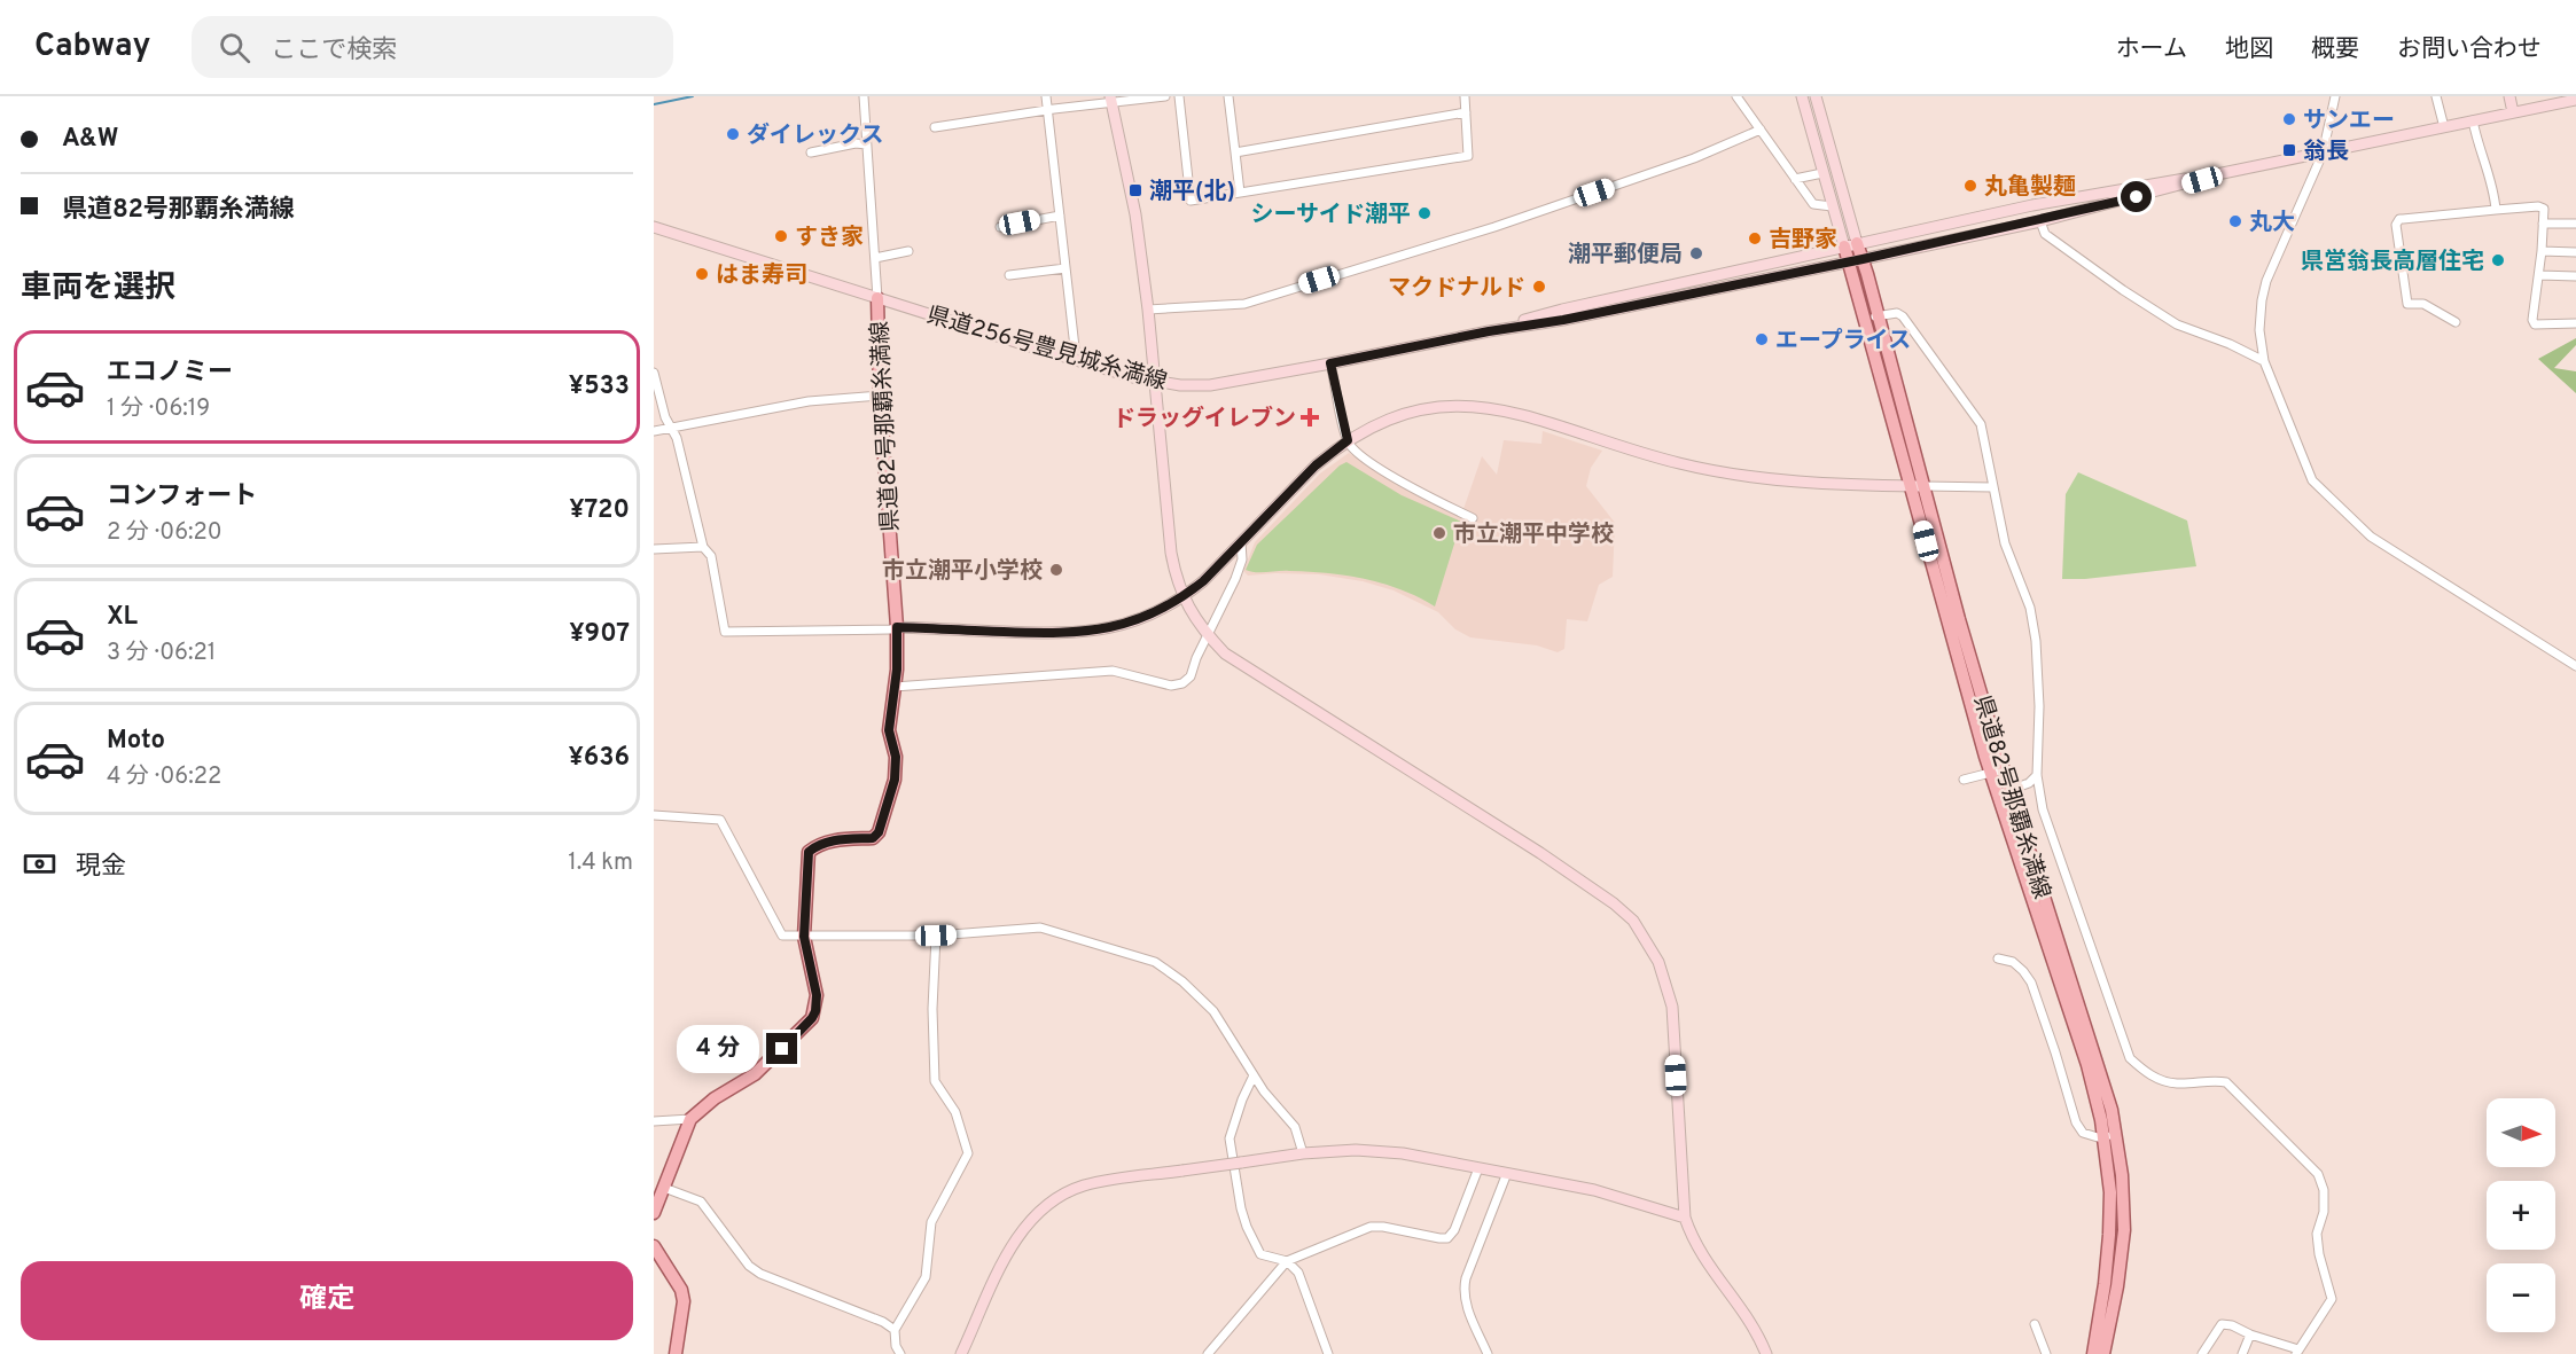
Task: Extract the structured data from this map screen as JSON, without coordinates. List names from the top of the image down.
{
  "streets": {
    "main road": ["県道82号那覇糸満線"],
    "street": ["県道256号豊見城糸満線"]
  },
  "crossings": [
    ["県道256号豊見城糸満線", "県道82号那覇糸満線"]
  ],
  "places": {
    "other": [
      "サンエー",
      "ダイレックス",
      "丸亀製麺",
      "シーサイド潮平",
      "丸大",
      "すき家",
      "吉野家",
      "潮平郵便局",
      "県営翁長高層住宅",
      "はま寿司",
      "マクドナルド",
      "エープライス",
      "市立潮平中学校",
      "市立潮平小学校"
    ],
    "transit": ["翁長", "潮平(北)"],
    "health": ["ドラッグイレブン"]
  },
  "north": "right",
  "page": {
    "header": "Cabway",
    "search": "ここで検索",
    "nav": [
      "ホーム",
      "地図",
      "概要",
      "お問い合わせ"
    ],
    "banner": ["A&W", "県道82号那覇糸満線"],
    "heading": "車両を選択",
    "list": [
      {
        "name": "エコノミー",
        "note": "1 分 · 06:19",
        "value": "¥533"
      },
      {
        "name": "コンフォート",
        "note": "2 分 · 06:20",
        "value": "¥720"
      },
      {
        "name": "XL",
        "note": "3 分 · 06:21",
        "value": "¥907"
      },
      {
        "name": "Moto",
        "note": "4 分 · 06:22",
        "value": "¥636"
      }
    ],
    "pay": ["現金", "1.4 km"],
    "bubble": "4 分",
    "map_buttons": ["+", "−"],
    "buttons": "確定"
  }
}
